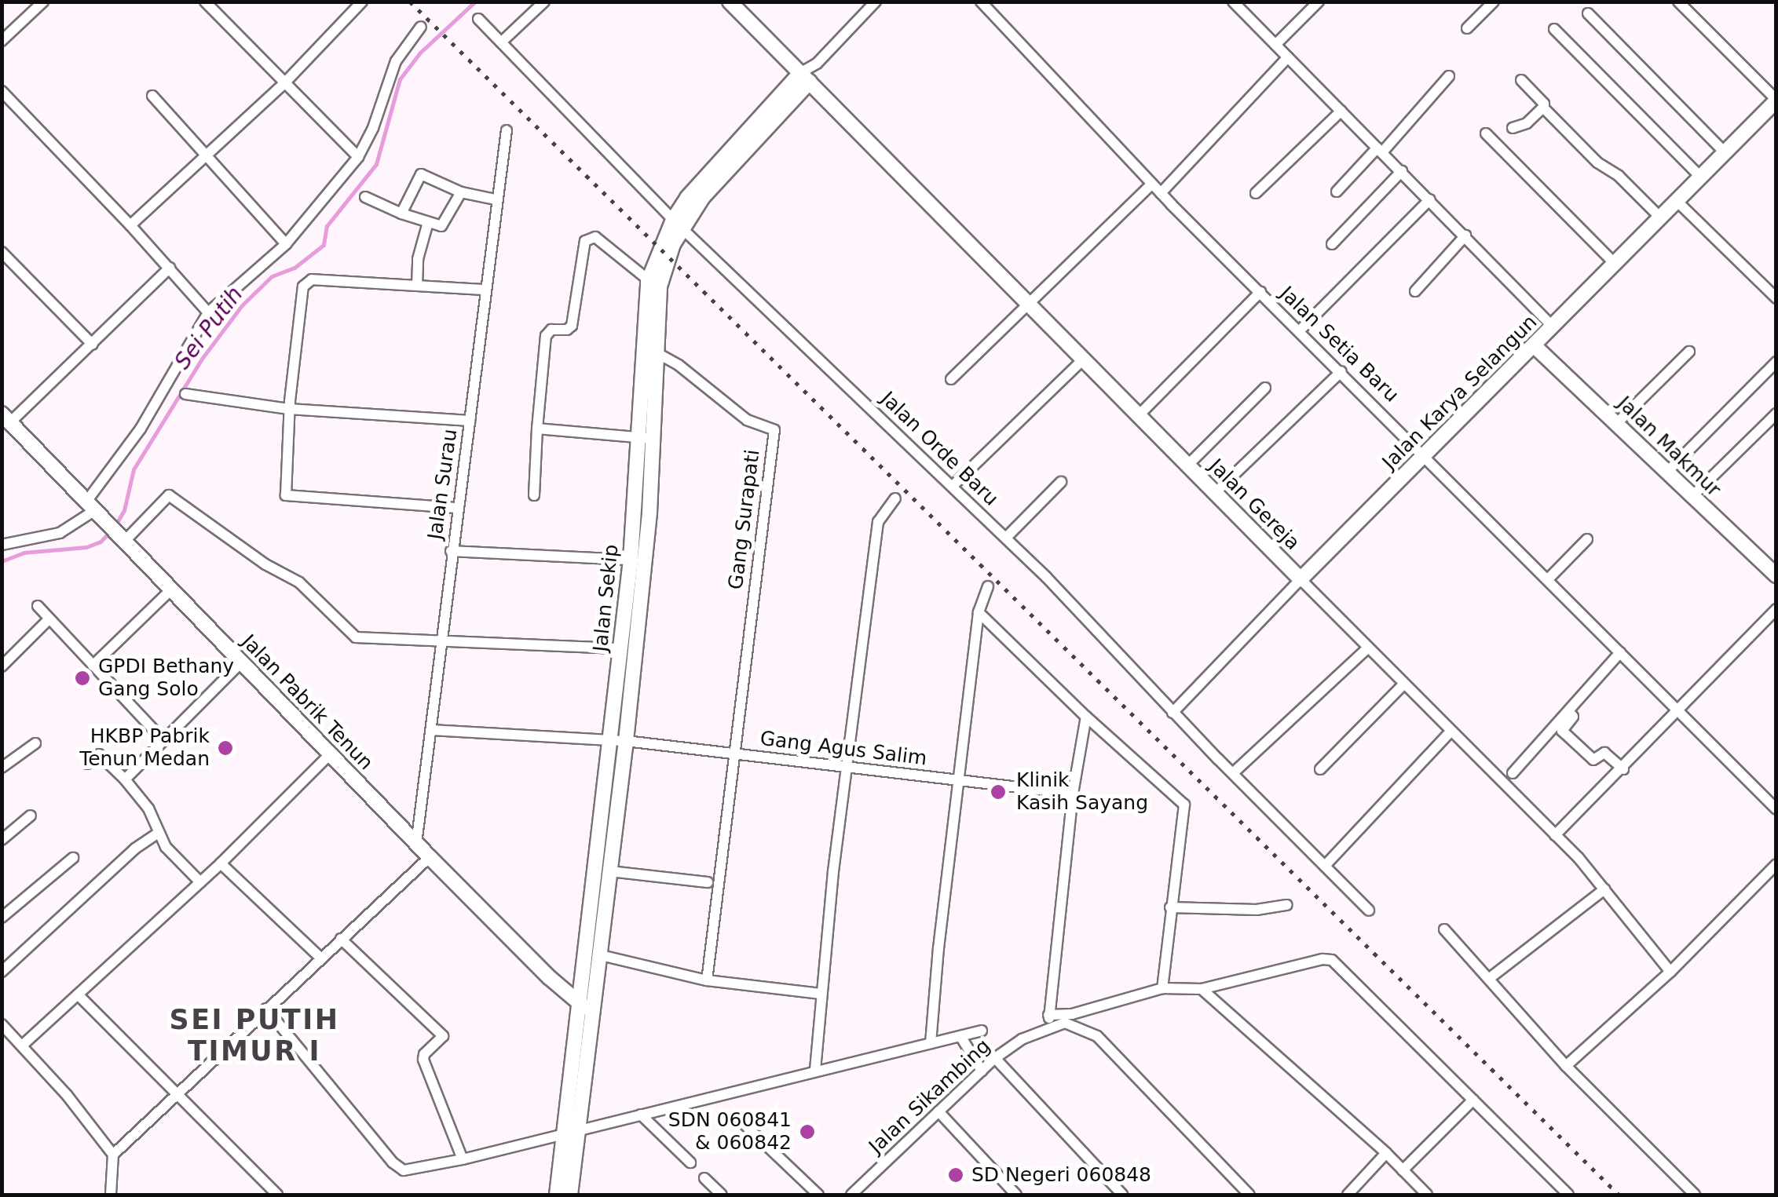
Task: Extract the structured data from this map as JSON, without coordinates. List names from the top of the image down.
{
  "streets": {
    "street": [
      "Jalan Setia Baru",
      "Jalan Karya Selangun",
      "Jalan Makmur",
      "Jalan Orde Baru",
      "Jalan Surau",
      "Jalan Gereja",
      "Gang Surapati",
      "Jalan Sekip",
      "Jalan Pabrik Tenun",
      "Gang Agus Salim",
      "Jalan Sikambing"
    ]
  },
  "crossings": [
    ["Jalan Setia Baru", "Jalan Karya Selangun"],
    ["Jalan Karya Selangun", "Jalan Makmur"],
    ["Jalan Karya Selangun", "Jalan Orde Baru"],
    ["Jalan Karya Selangun", "Jalan Gereja"],
    ["Jalan Orde Baru", "Jalan Sekip"],
    ["Jalan Surau", "Jalan Pabrik Tenun"],
    ["Jalan Surau", "Gang Agus Salim"],
    ["Jalan Gereja", "Jalan Sekip"],
    ["Gang Surapati", "Jalan Sekip"],
    ["Gang Surapati", "Gang Agus Salim"],
    ["Jalan Sekip", "Jalan Pabrik Tenun"],
    ["Jalan Sekip", "Gang Agus Salim"]
  ],
  "districts": ["SEI PUTIH TIMUR I"],
  "water": ["Sei Putih"],
  "places": [
    "GPDI Bethany Gang Solo",
    "HKBP Pabrik Tenun Medan",
    "Klinik Kasih Sayang",
    "SDN 060841 & 060842",
    "SD Negeri 060848"
  ]
}
